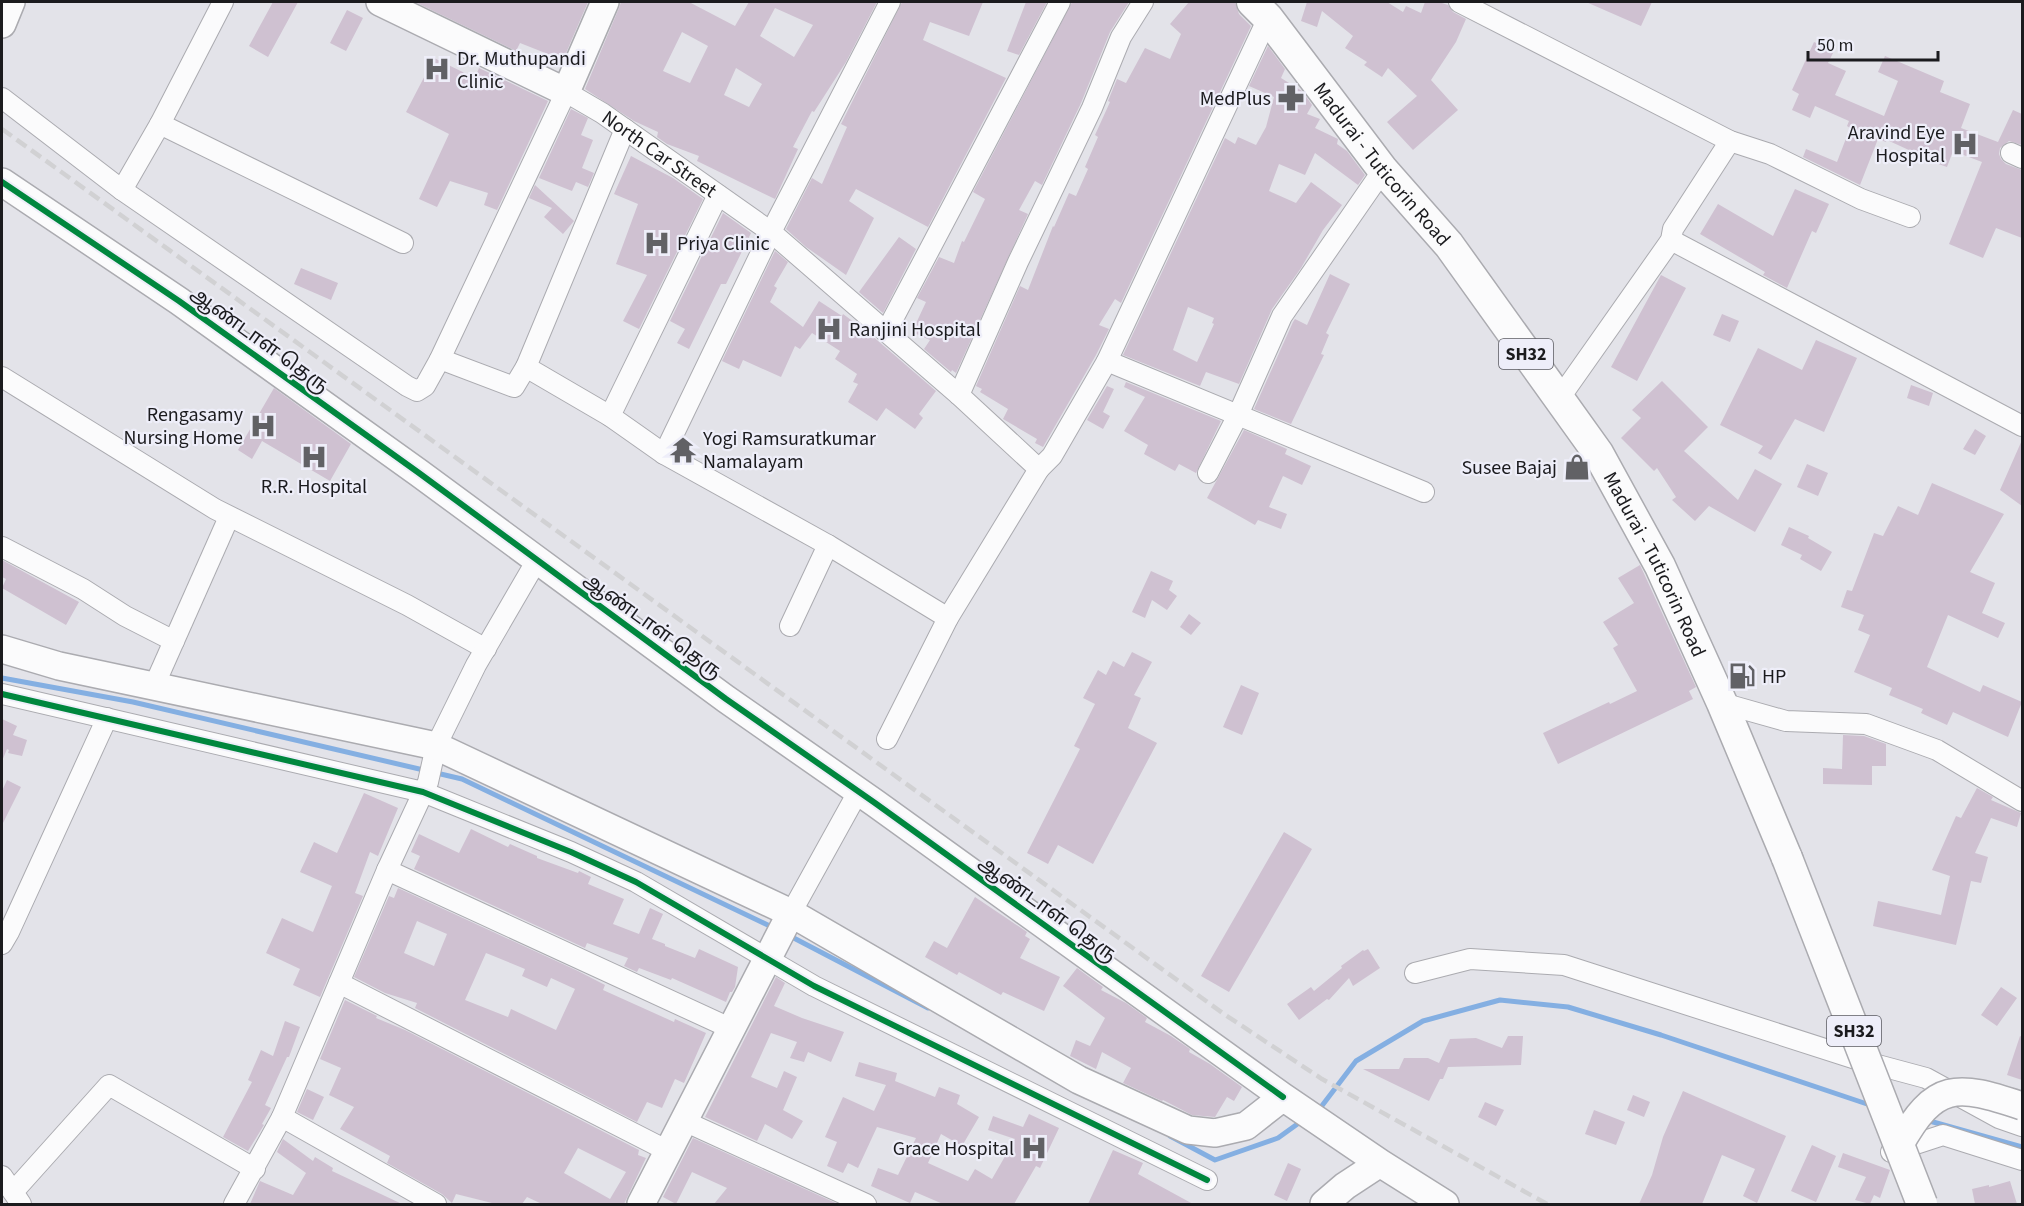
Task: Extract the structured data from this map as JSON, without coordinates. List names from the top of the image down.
{
  "streets": {
    "main road": ["Madurai - Tuticorin Road", "SH32"],
    "street": ["North Car Street", "ஆண்டாள் தெரு"]
  },
  "places": {
    "hospital": [
      "Dr. Muthupandi Clinic",
      "Aravind Eye Hospital",
      "Priya Clinic",
      "Ranjini Hospital",
      "Rengasamy Nursing Home",
      "R.R. Hospital",
      "Grace Hospital"
    ],
    "pharmacy": ["MedPlus"],
    "temple": ["Yogi Ramsuratkumar Namalayam"],
    "shop": ["Susee Bajaj"],
    "fuel station": ["HP"]
  },
  "scale_bar": "50 m"
}
